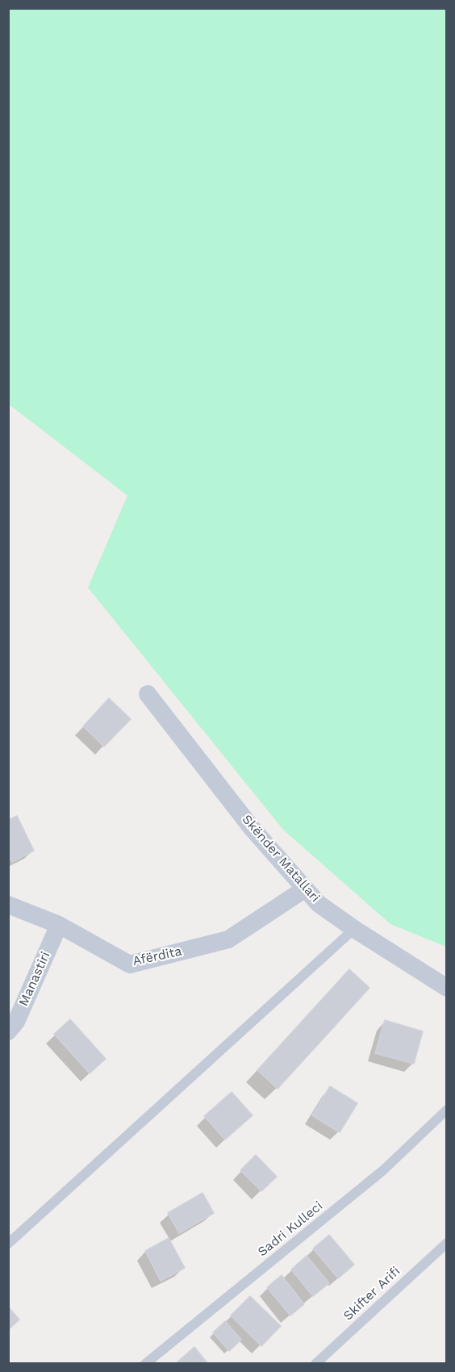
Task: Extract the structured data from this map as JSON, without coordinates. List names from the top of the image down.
{
  "streets": {
    "street": ["Skënder Matallari", "Afërdita", "Manastiri"],
    "lane": ["Sadri Kulleci", "Skifter Arifi"]
  },
  "crossings": [
    ["Skënder Matallari", "Afërdita"],
    ["Afërdita", "Manastiri"]
  ]
}
